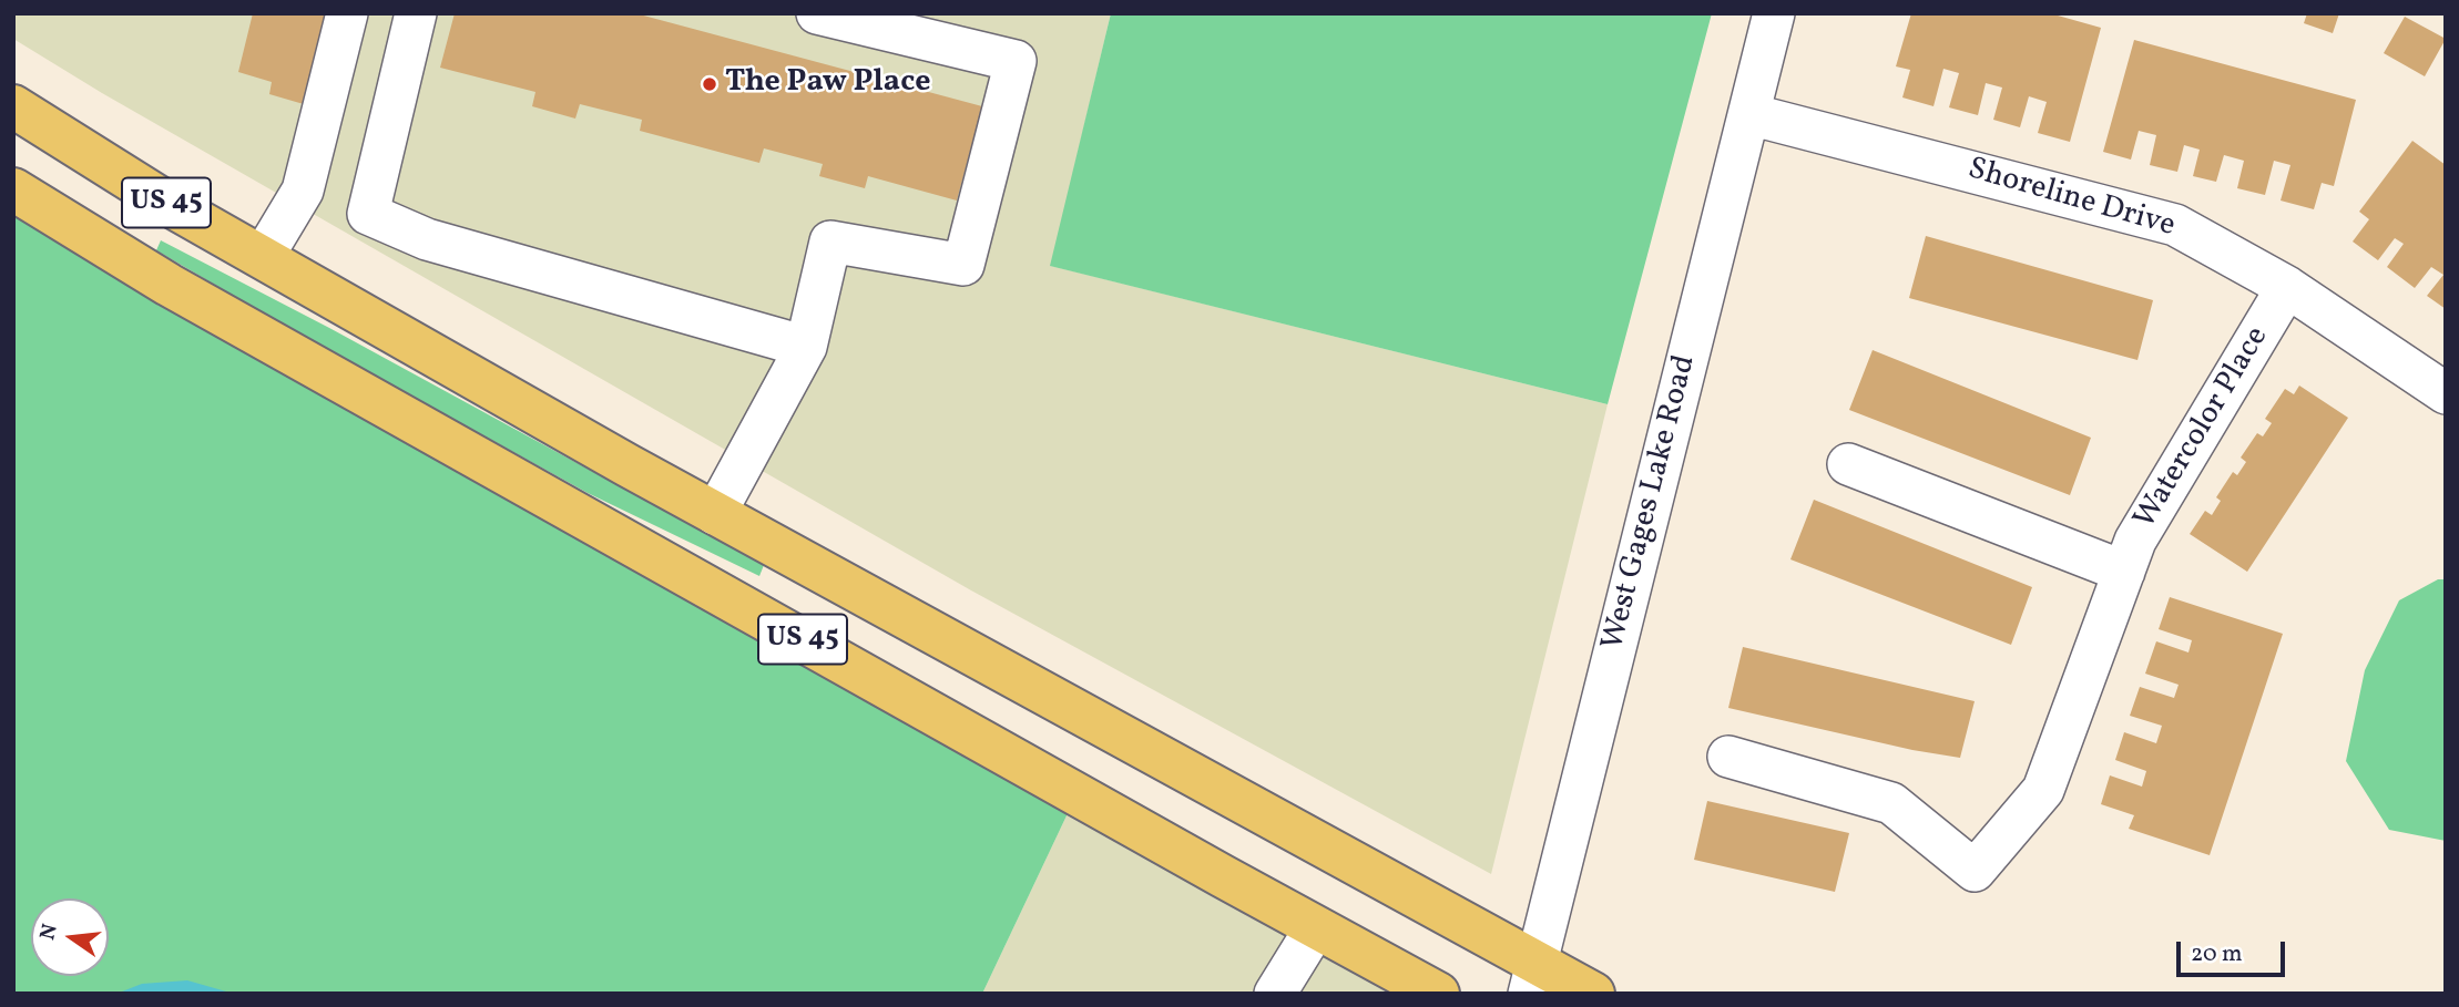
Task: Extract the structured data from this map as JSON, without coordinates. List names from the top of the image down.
{
  "streets": {
    "main road": ["US 45"],
    "street": ["Shoreline Drive", "Watercolor Place", "West Gages Lake Road"]
  },
  "crossings": [
    ["Shoreline Drive", "Watercolor Place"],
    ["Shoreline Drive", "West Gages Lake Road"],
    ["US 45", "West Gages Lake Road"]
  ],
  "places": ["The Paw Place"],
  "scale_bar": "20 m",
  "north": "left"
}
